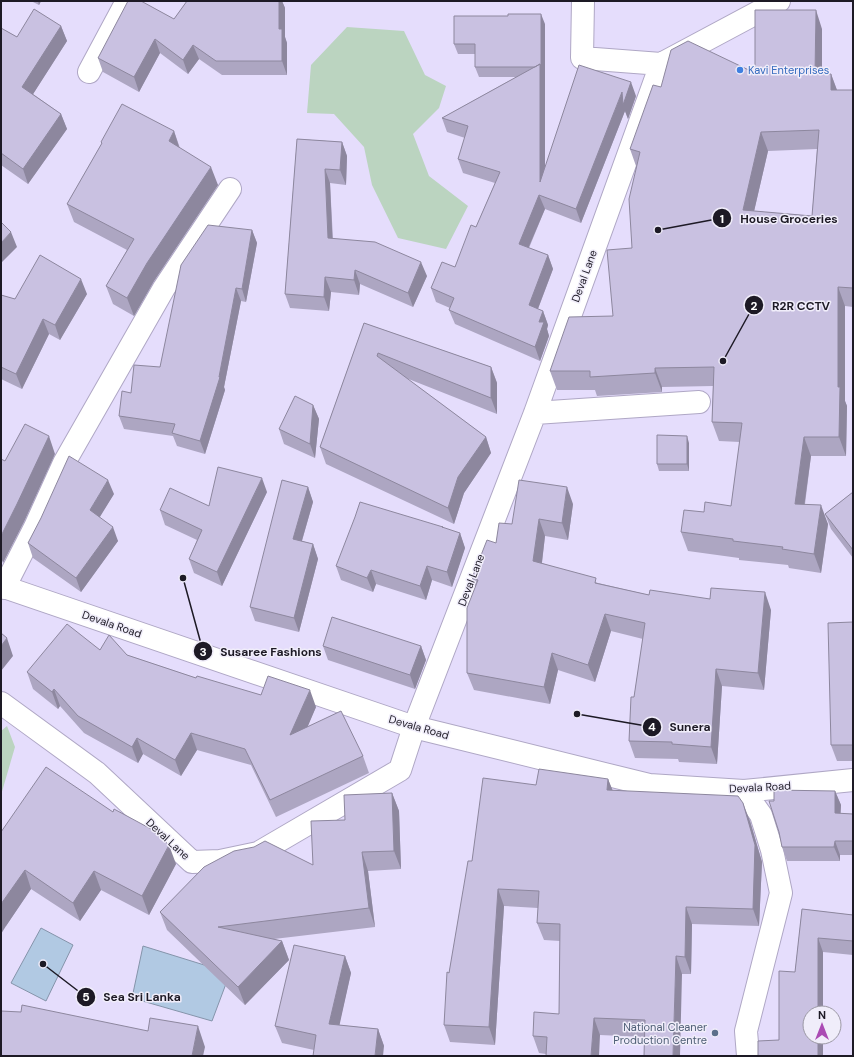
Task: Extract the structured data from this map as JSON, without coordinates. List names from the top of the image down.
{
  "streets": {
    "street": ["Deval Lane", "Devala Road"]
  },
  "crossings": [
    ["Deval Lane", "Devala Road"]
  ],
  "places": [
    "Kavi Enterprises",
    "House Groceries",
    "R2R CCTV",
    "Susaree Fashions",
    "Sunera",
    "Sea Sri Lanka",
    "National Cleaner Production Centre"
  ],
  "north": "top"
}
